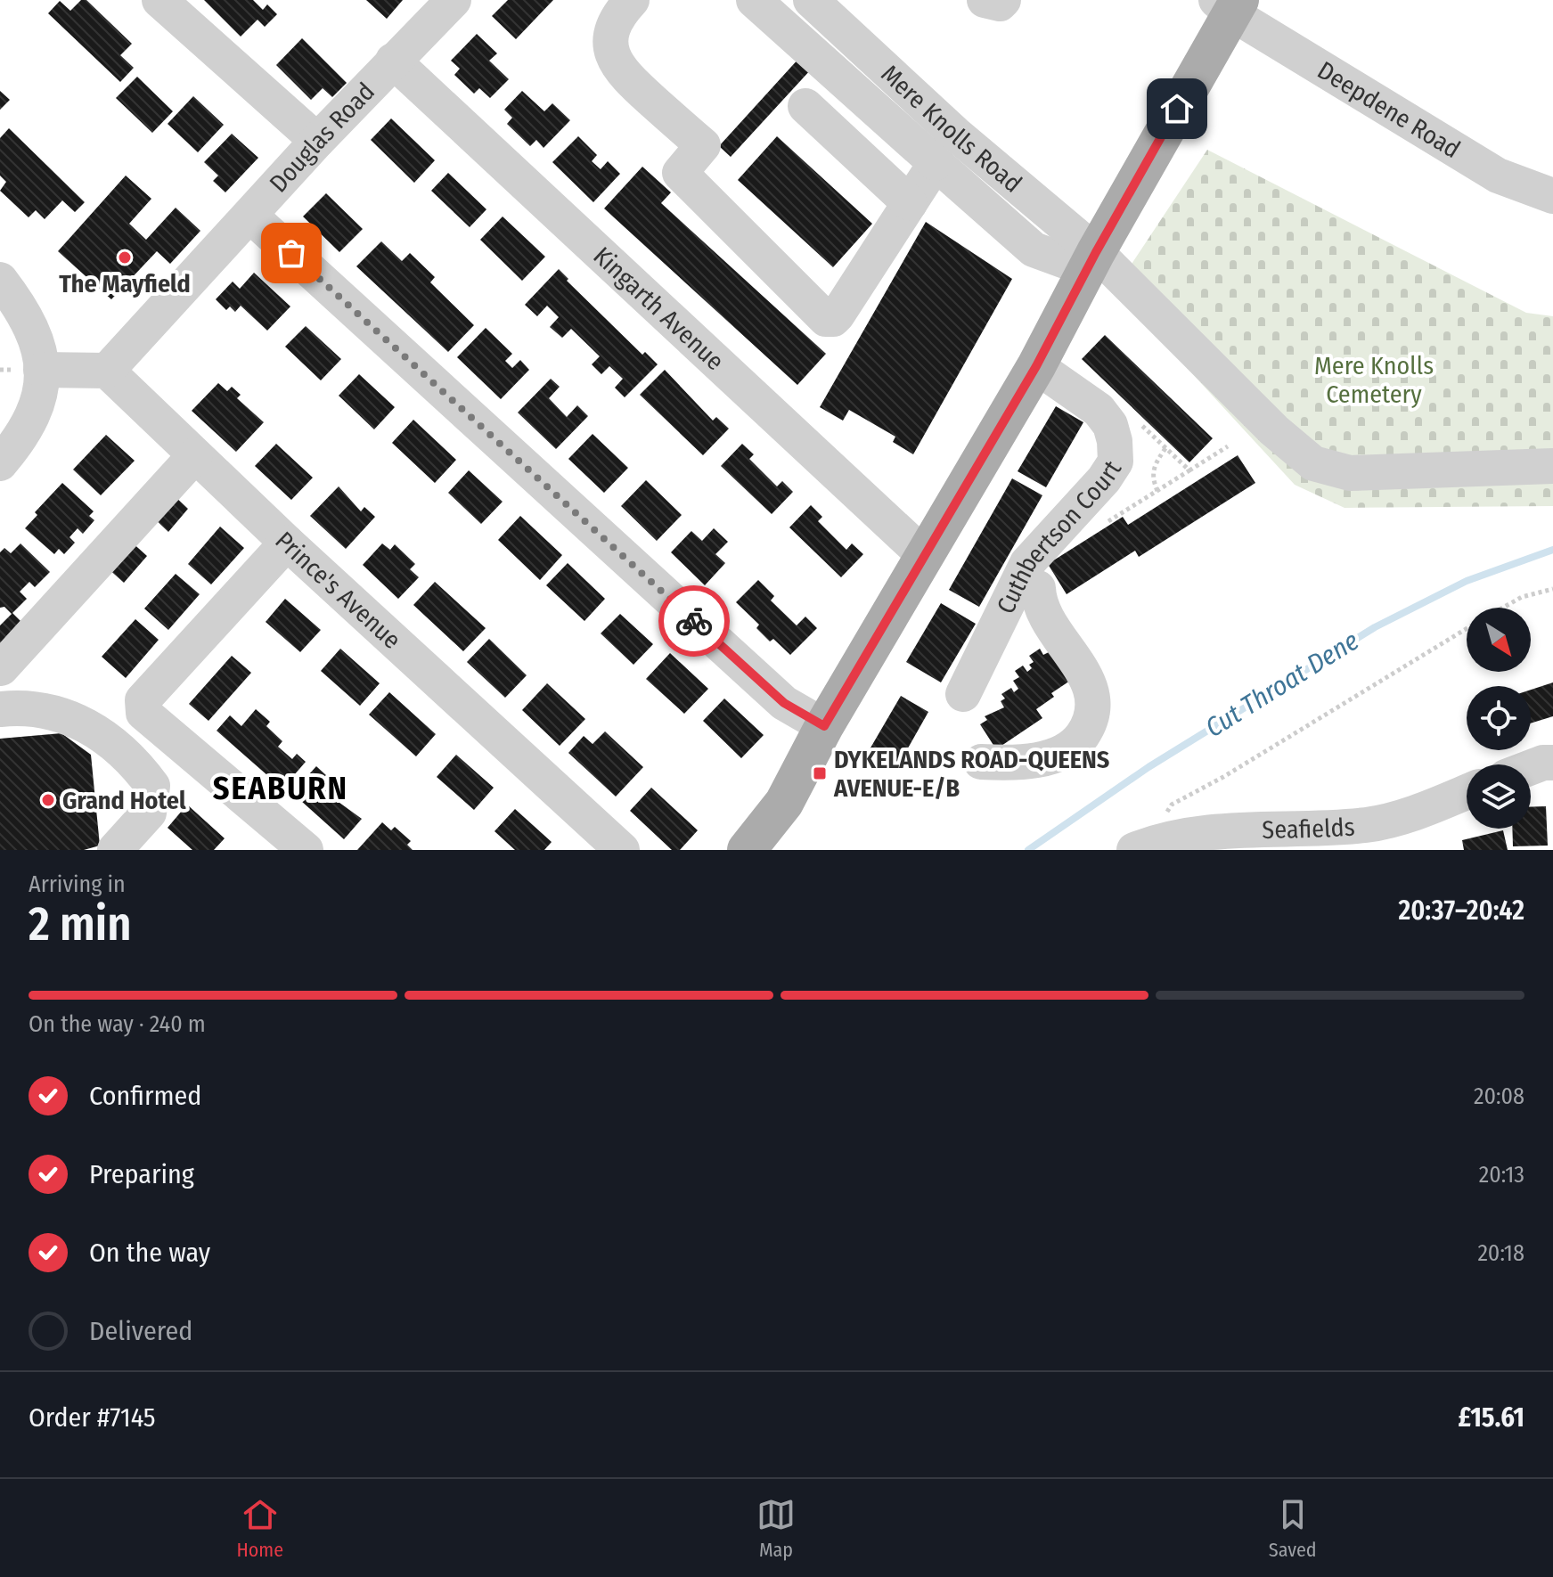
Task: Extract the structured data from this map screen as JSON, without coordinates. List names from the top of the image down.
{
  "streets": {
    "street": [
      "Deepdene Road",
      "Mere Knolls Road",
      "Douglas Road",
      "Kingarth Avenue",
      "Cuthbertson Court",
      "Prince's Avenue",
      "Seafields"
    ]
  },
  "crossings": [
    ["Douglas Road", "Kingarth Avenue"],
    ["Douglas Road", "Prince's Avenue"]
  ],
  "districts": ["SEABURN"],
  "water": ["Cut Throat Dene"],
  "parks": ["Mere Knolls Cemetery"],
  "places": {
    "other": ["The Mayfield", "Grand Hotel"],
    "transit": ["DYKELANDS ROAD-QUEENS AVENUE-E/B"]
  },
  "north": "bottom right",
  "page": {
    "heading": ["2 min", "Arriving in", "20:37–20:42"],
    "panel": ["Order #7145", "£15.61"],
    "bar": "On the way · 240 m",
    "list": [
      ["Confirmed", "20:08"],
      ["Preparing", "20:13"],
      ["On the way", "20:18"],
      "Delivered"
    ],
    "tabs": ["Home", "Map", "Saved"]
  }
}
